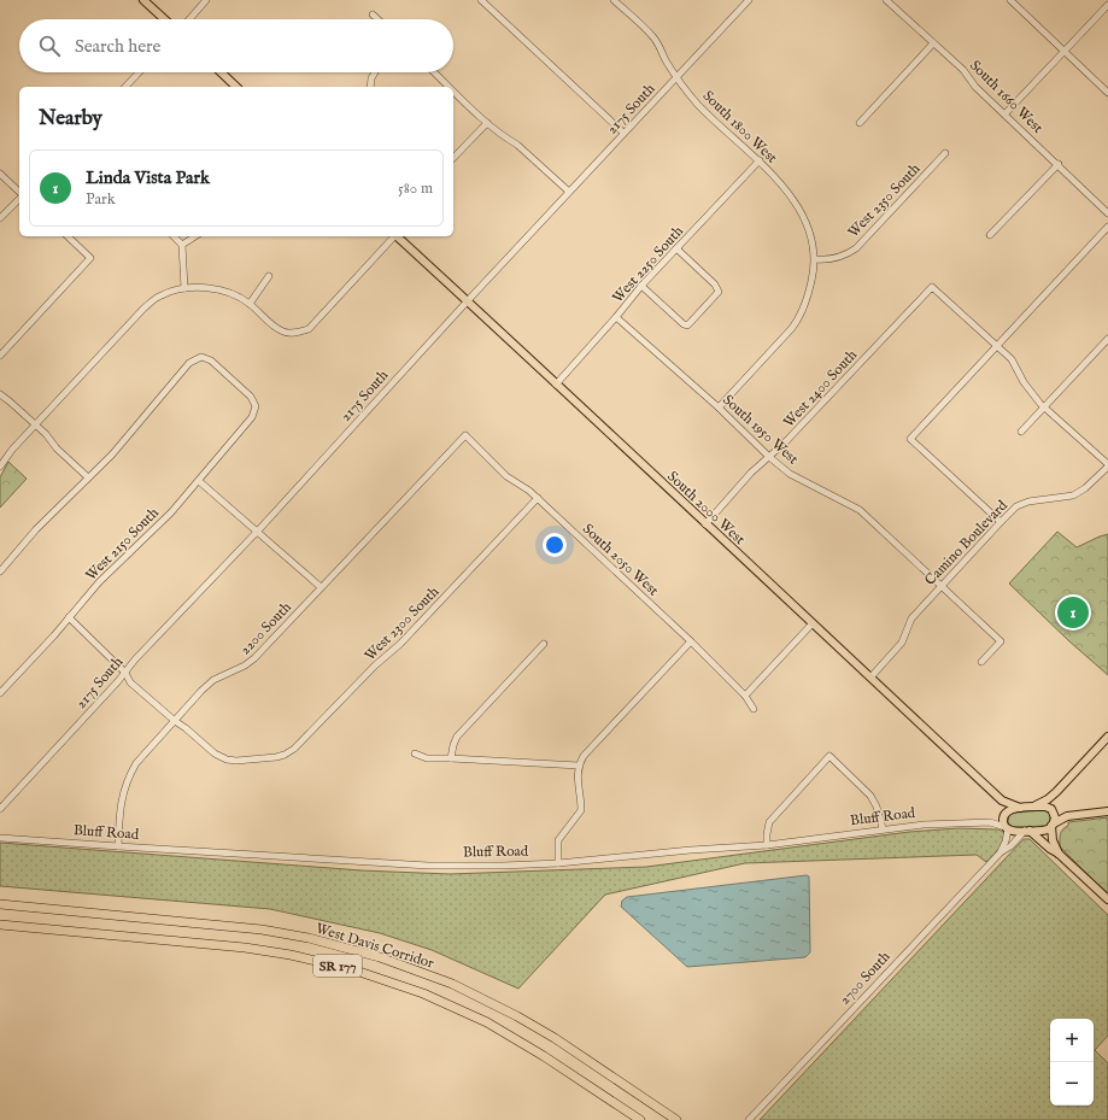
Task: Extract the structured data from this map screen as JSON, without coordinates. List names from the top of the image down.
{
  "streets": {
    "highway": ["West Davis Corridor", "SR 177"],
    "main road": ["South 2000 West"],
    "street": [
      "South 1660 West",
      "2175 South",
      "South 1800 West",
      "West 2350 South",
      "West 2250 South",
      "West 2400 South",
      "South 1950 West",
      "Camino Boulevard",
      "West 2150 South",
      "South 2050 West",
      "West 2300 South",
      "2200 South",
      "Bluff Road",
      "2700 South"
    ]
  },
  "crossings": [
    ["2175 South", "South 1800 West"],
    ["2175 South", "South 2000 West"],
    ["South 1800 West", "West 2350 South"],
    ["South 1800 West", "West 2250 South"],
    ["West 2250 South", "South 1950 West"],
    ["West 2250 South", "South 2000 West"],
    ["West 2400 South", "South 1950 West"],
    ["West 2400 South", "South 2000 West"],
    ["South 1950 West", "Camino Boulevard"],
    ["South 2000 West", "Camino Boulevard"],
    ["South 2050 West", "West 2300 South"],
    ["South 2050 West", "2200 South"],
    ["West 2300 South", "2200 South"],
    ["2200 South", "Bluff Road"]
  ],
  "page": {
    "search": "Search here",
    "heading": "Nearby",
    "list": [
      {
        "mark": "1",
        "name": "Linda Vista Park",
        "note": "Park",
        "value": "580 m"
      }
    ],
    "pins": "1",
    "map_buttons": ["+", "−"]
  }
}
